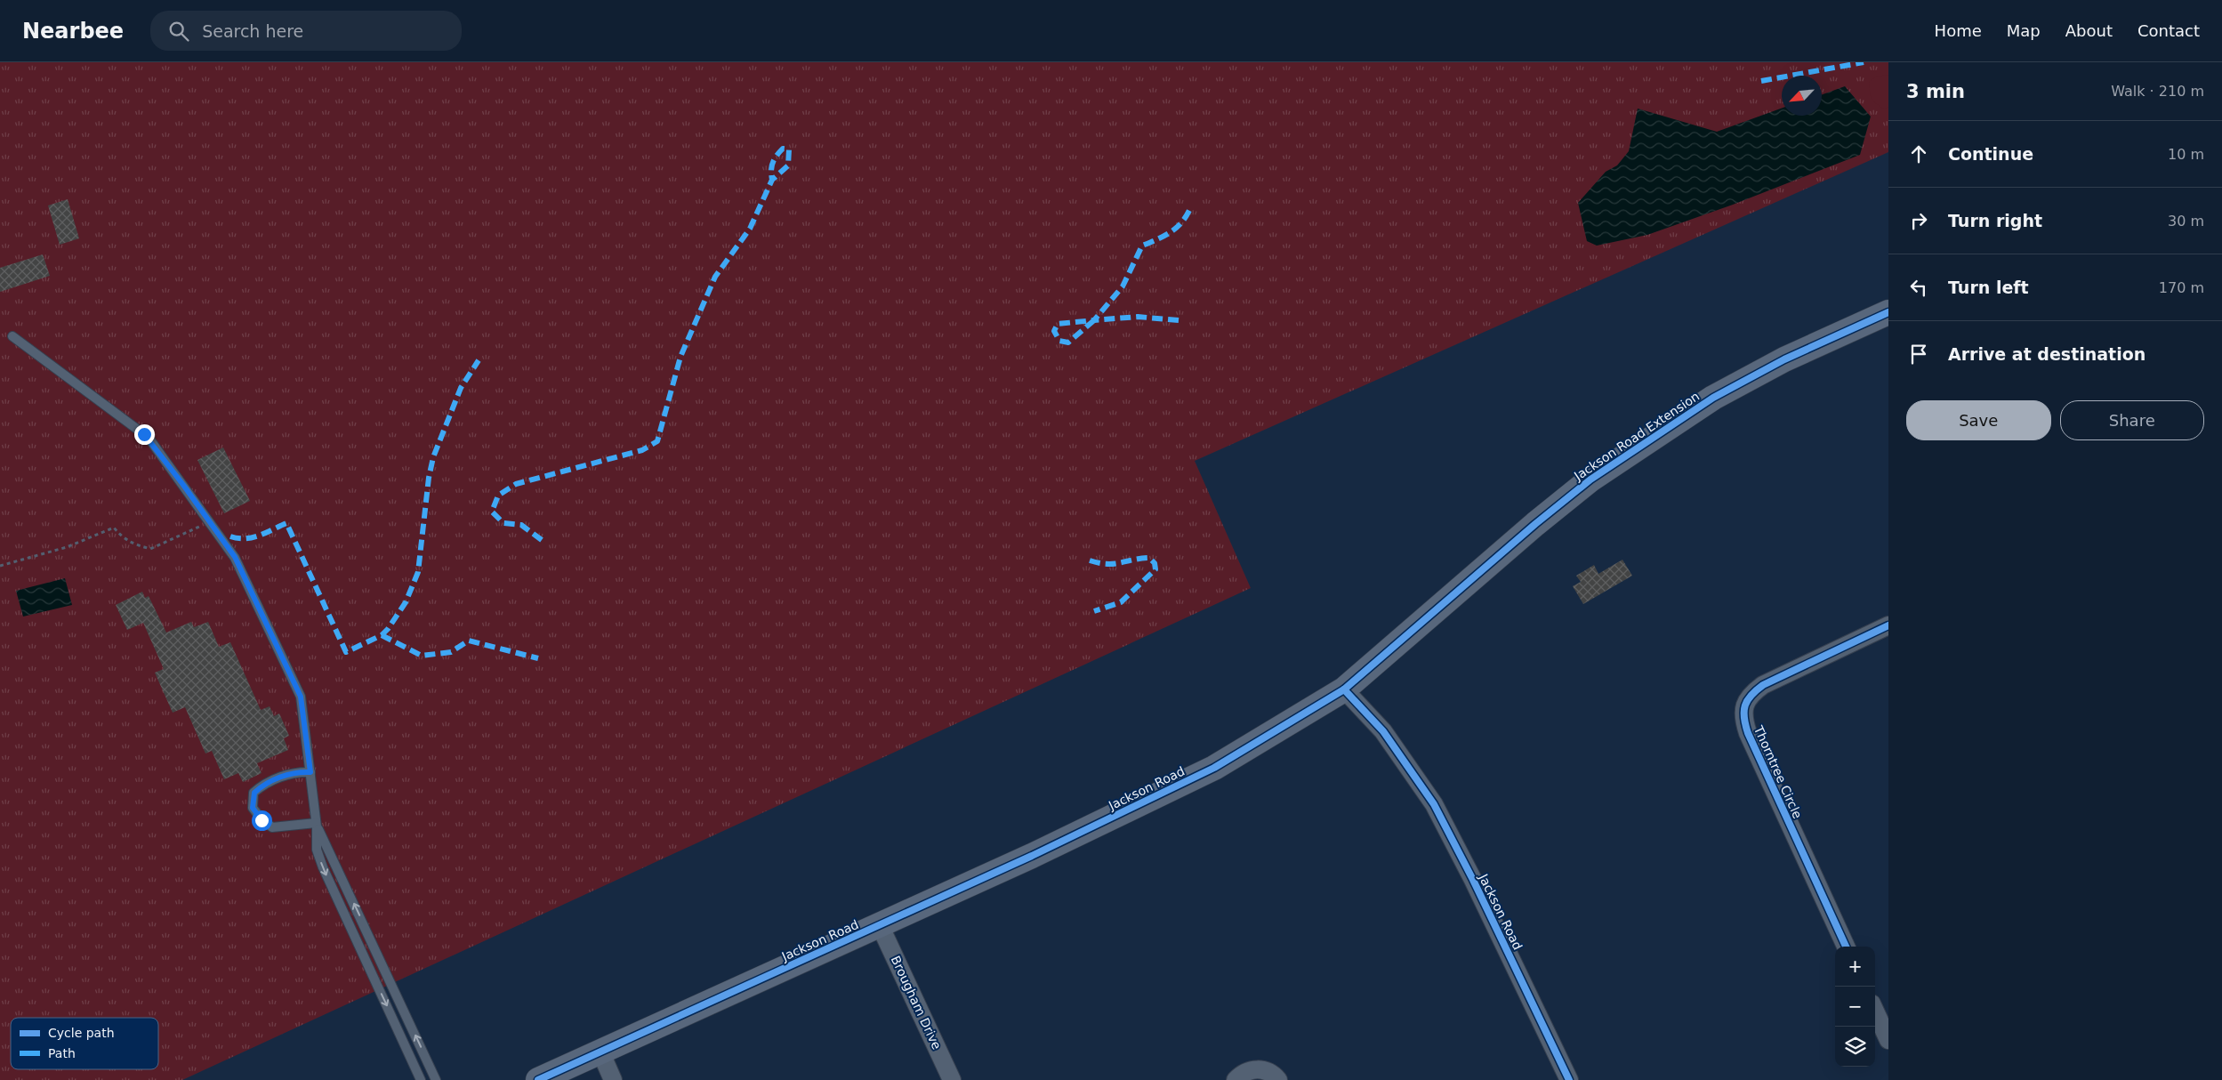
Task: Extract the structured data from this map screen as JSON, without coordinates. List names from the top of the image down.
{
  "streets": {
    "street": [
      "Jackson Road Extension",
      "Thorntree Circle",
      "Jackson Road",
      "Brougham Drive"
    ]
  },
  "crossings": [
    ["Jackson Road Extension", "Jackson Road"],
    ["Jackson Road", "Brougham Drive"]
  ],
  "legend": ["Cycle path", "Path"],
  "north": "bottom left",
  "page": {
    "header": "Nearbee",
    "search": "Search here",
    "nav": [
      "Home",
      "Map",
      "About",
      "Contact"
    ],
    "heading": ["3 min", "Walk · 210 m"],
    "list": [
      ["Continue", "10 m"],
      ["Turn right", "30 m"],
      ["Turn left", "170 m"],
      "Arrive at destination"
    ],
    "buttons": ["Save", "Share"],
    "map_buttons": ["+", "−"]
  }
}
